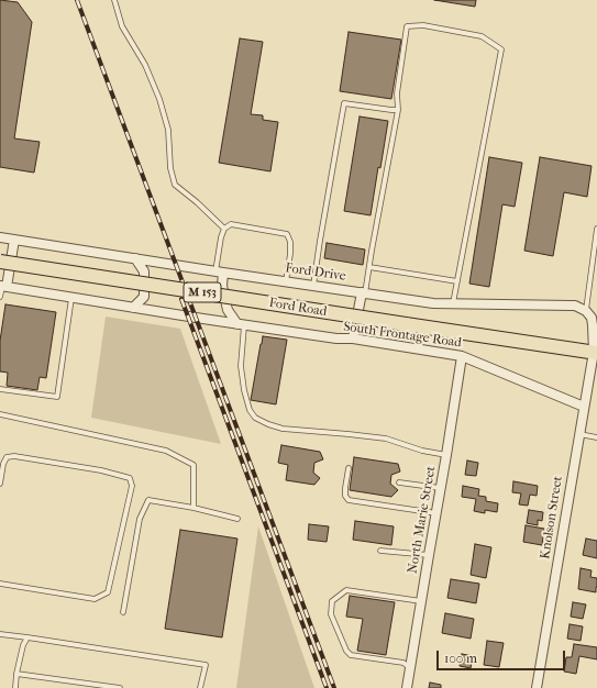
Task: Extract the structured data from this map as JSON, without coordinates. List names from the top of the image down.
{
  "streets": {
    "main road": ["M 153", "Ford Road"],
    "street": [
      "Ford Drive",
      "South Frontage Road",
      "Knolson Street",
      "North Marie Street"
    ]
  },
  "crossings": [
    ["Ford Road", "Knolson Street"],
    ["South Frontage Road", "Knolson Street"],
    ["South Frontage Road", "North Marie Street"]
  ],
  "scale_bar": "100 m"
}
